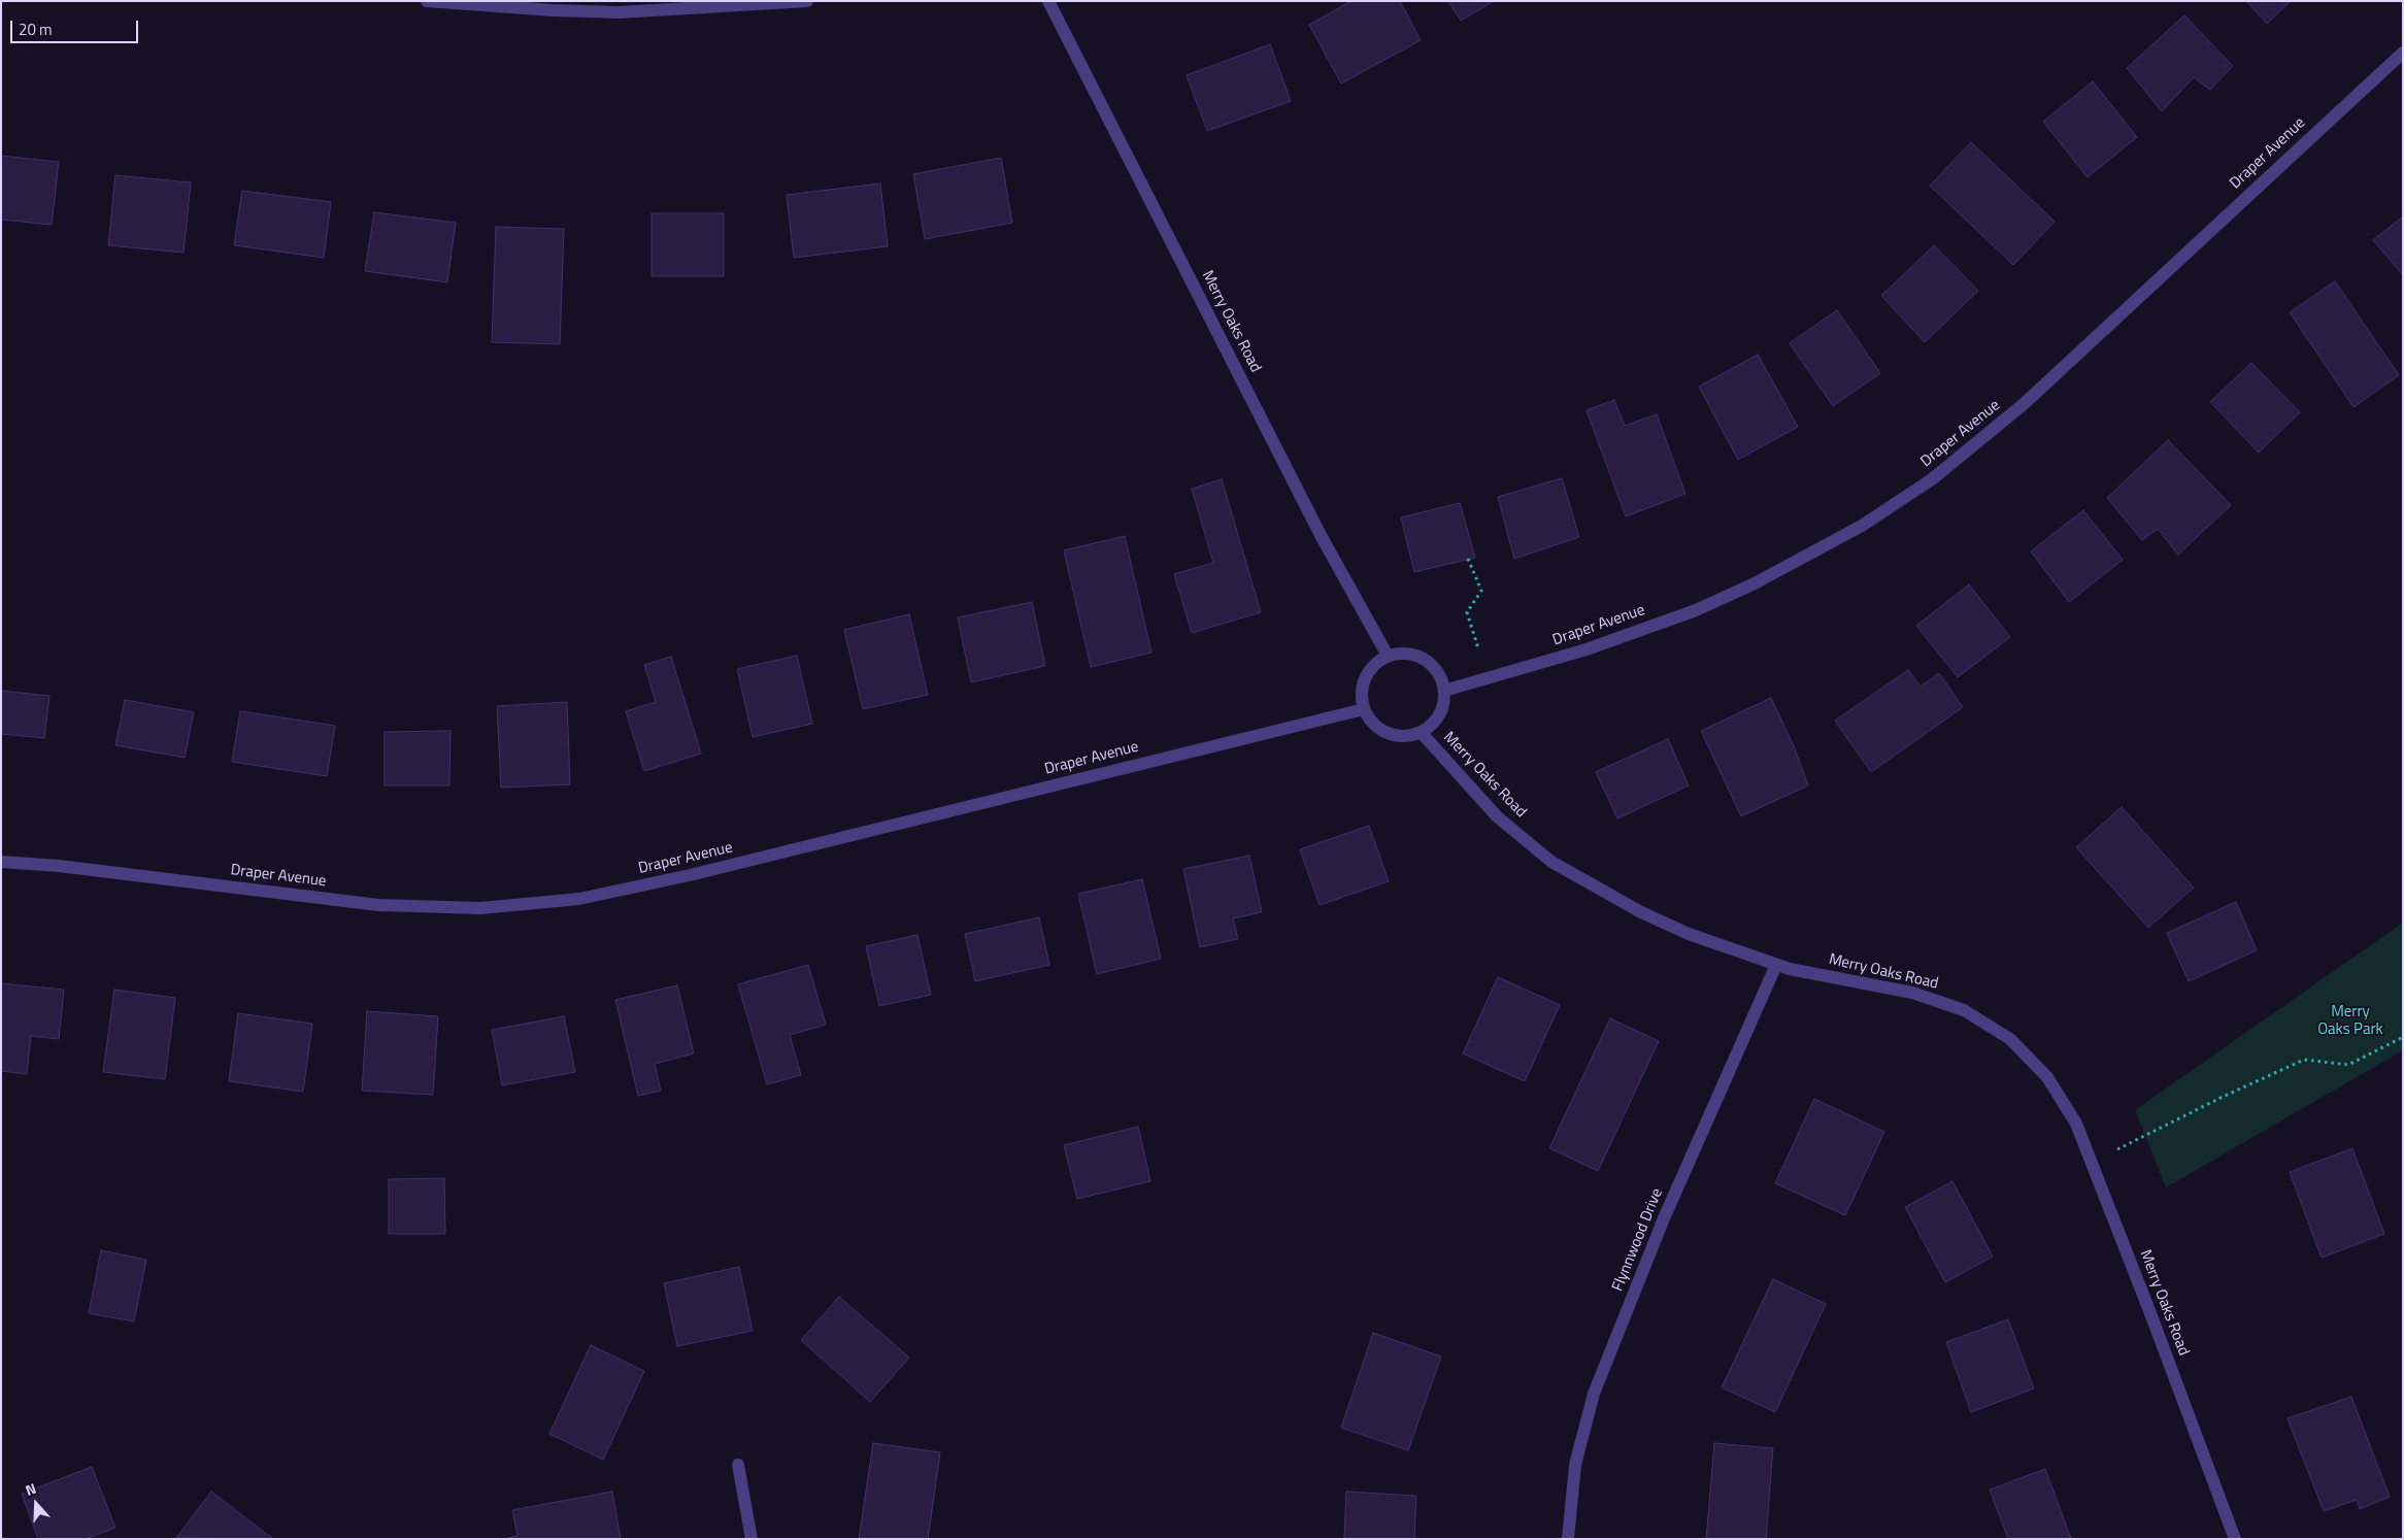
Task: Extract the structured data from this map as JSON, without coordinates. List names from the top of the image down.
{
  "streets": {
    "street": ["Draper Avenue", "Merry Oaks Road", "Flynnwood Drive"]
  },
  "crossings": [
    ["Draper Avenue", "Merry Oaks Road"],
    ["Merry Oaks Road", "Flynnwood Drive"]
  ],
  "parks": ["Merry Oaks Park"],
  "scale_bar": "20 m",
  "north": "top"
}
